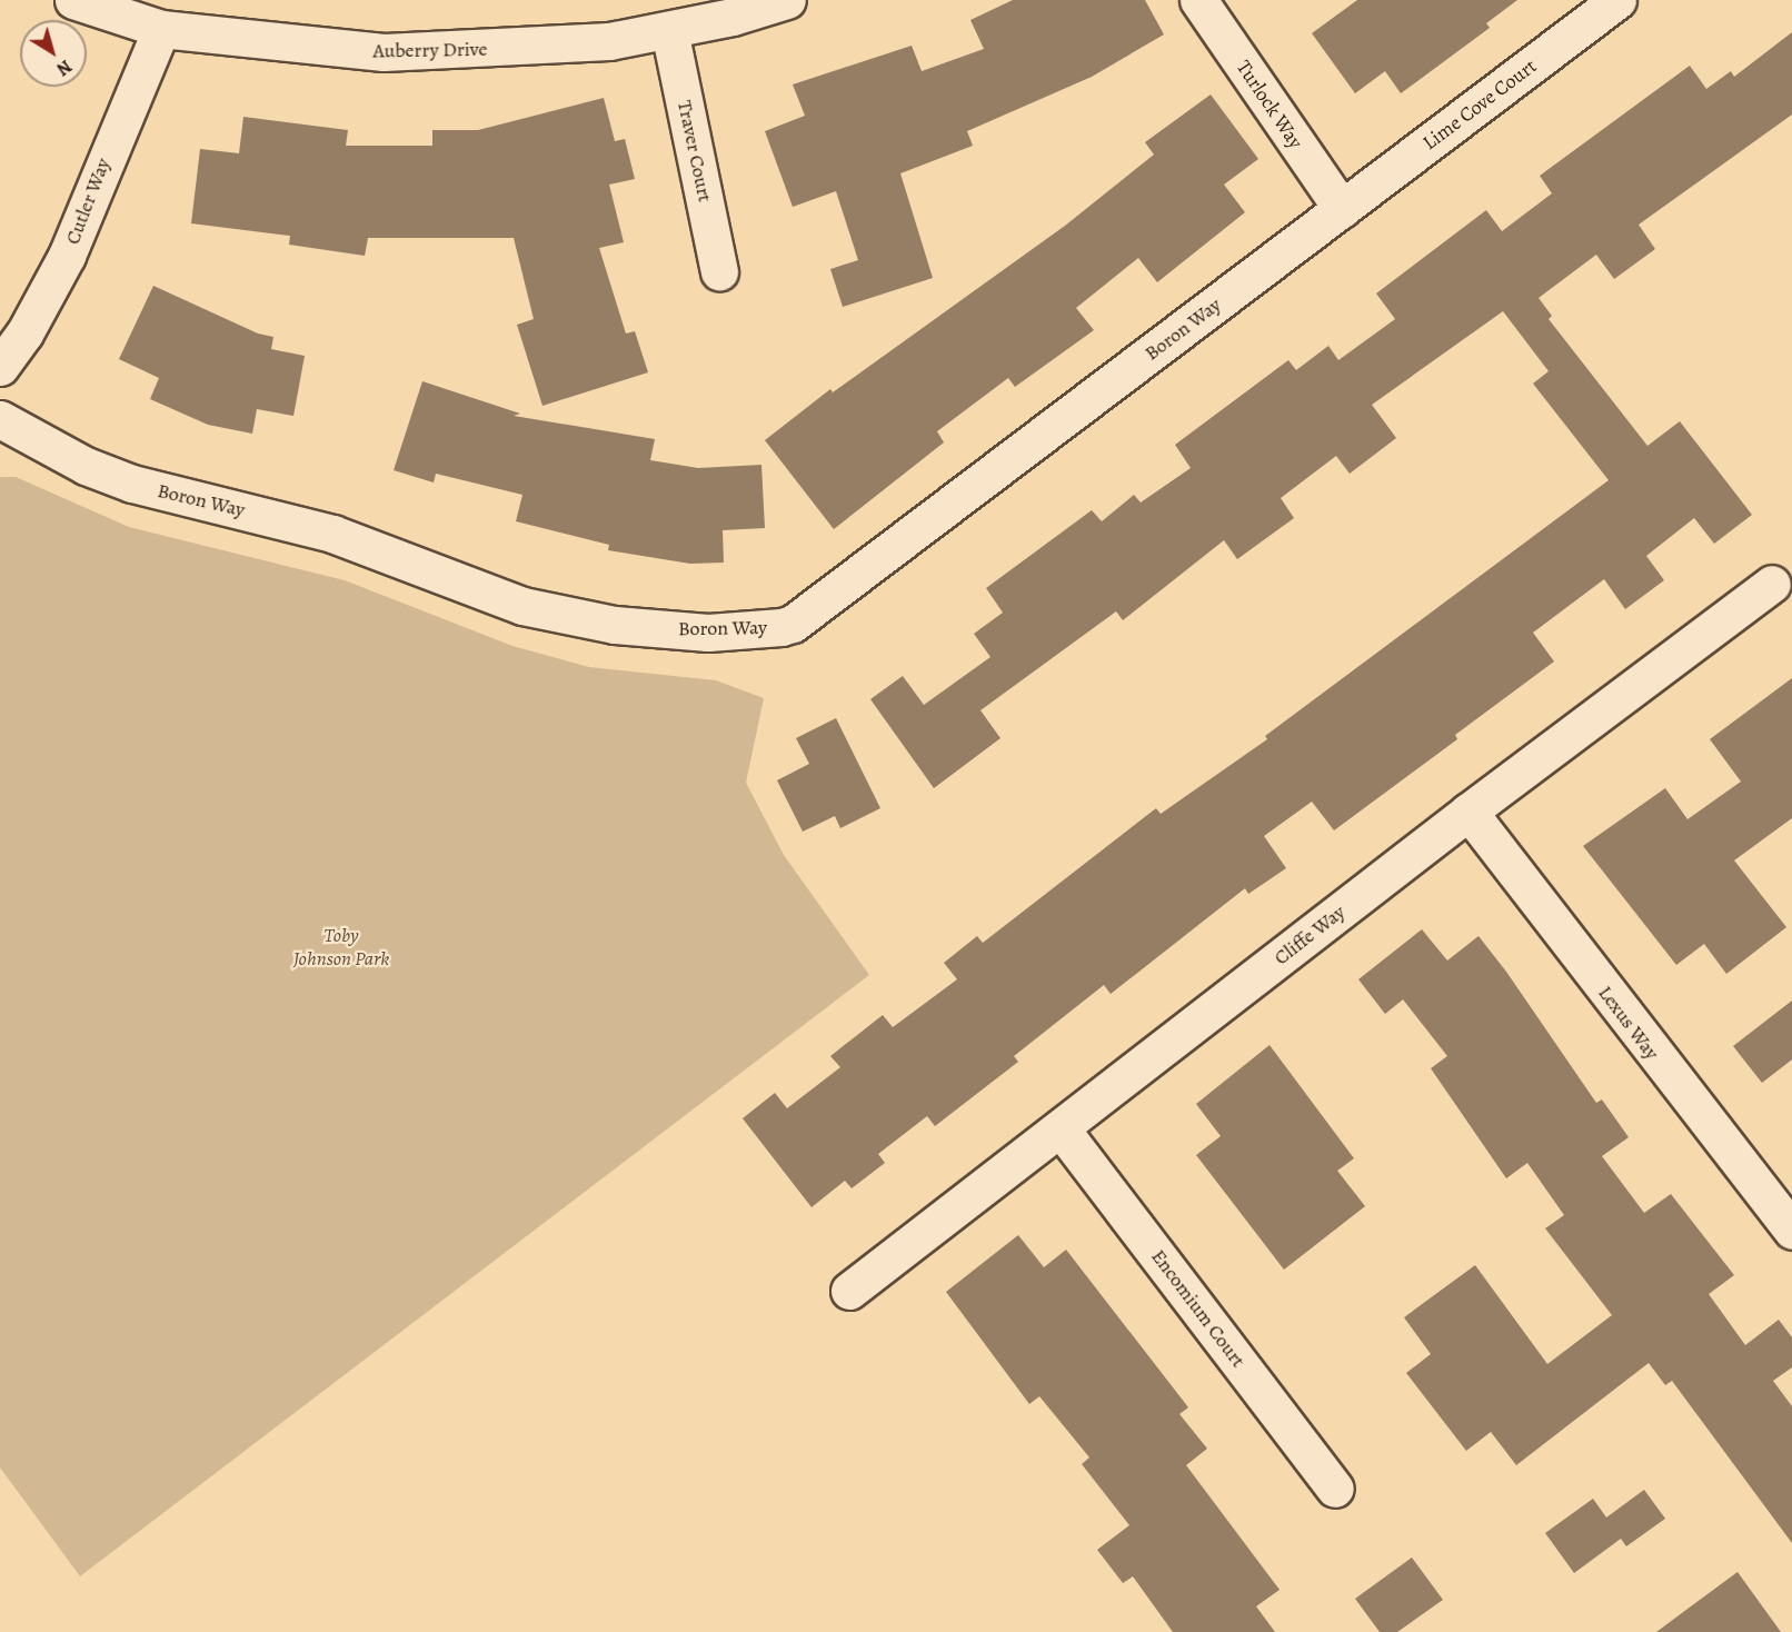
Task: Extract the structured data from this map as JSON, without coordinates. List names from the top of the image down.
{
  "streets": {
    "street": [
      "Auberry Drive",
      "Turlock Way",
      "Lime Cove Court",
      "Traver Court",
      "Cutler Way",
      "Boron Way",
      "Cliffe Way",
      "Lexus Way",
      "Encomium Court"
    ]
  },
  "crossings": [
    ["Auberry Drive", "Traver Court"],
    ["Auberry Drive", "Cutler Way"],
    ["Turlock Way", "Lime Cove Court"],
    ["Turlock Way", "Boron Way"],
    ["Lime Cove Court", "Boron Way"],
    ["Cliffe Way", "Lexus Way"],
    ["Cliffe Way", "Encomium Court"]
  ],
  "parks": ["Toby Johnson Park"],
  "north": "bottom right"
}
